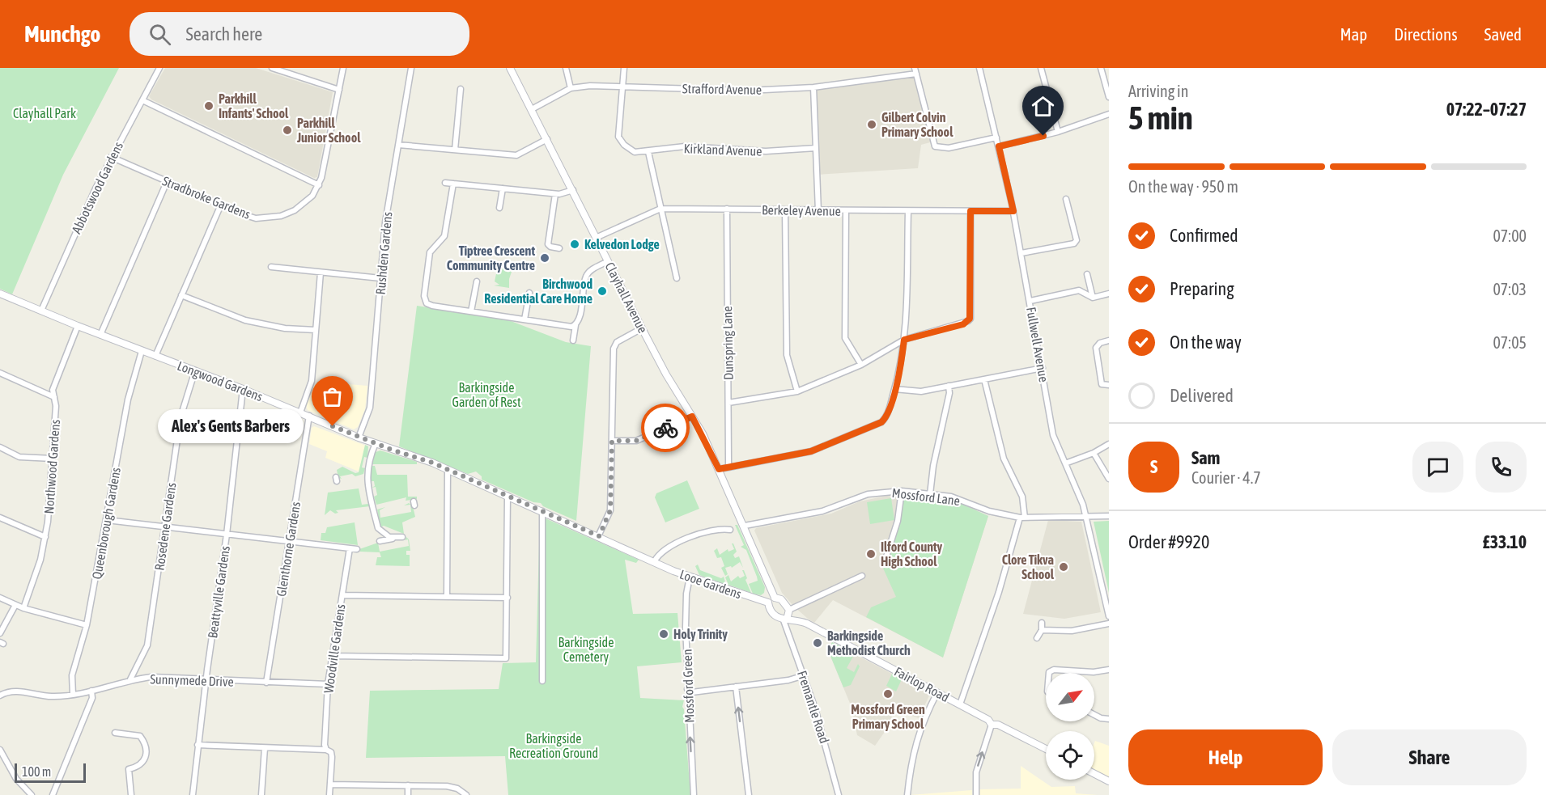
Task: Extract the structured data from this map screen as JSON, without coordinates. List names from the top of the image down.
{
  "streets": {
    "street": [
      "Strafford Avenue",
      "Kirkland Avenue",
      "Abbotswood Gardens",
      "Stradbroke Gardens",
      "Berkeley Avenue",
      "Rushden Gardens",
      "Clayhall Avenue",
      "Dunspring Lane",
      "Fullwell Avenue",
      "Longwood Gardens",
      "Northwood Gardens",
      "Mossford Lane",
      "Queenborough Gardens",
      "Rosedene Gardens",
      "Glenthorne Gardens",
      "Looe Gardens",
      "Beattyville Gardens",
      "Woodville Gardens",
      "Sunnymede Drive",
      "Fairlop Road",
      "Mossford Green",
      "Fremantle Road"
    ]
  },
  "crossings": [
    ["Strafford Avenue", "Kirkland Avenue"],
    ["Strafford Avenue", "Clayhall Avenue"],
    ["Abbotswood Gardens", "Stradbroke Gardens"],
    ["Abbotswood Gardens", "Longwood Gardens"],
    ["Berkeley Avenue", "Clayhall Avenue"],
    ["Berkeley Avenue", "Dunspring Lane"],
    ["Berkeley Avenue", "Fullwell Avenue"],
    ["Rushden Gardens", "Longwood Gardens"],
    ["Clayhall Avenue", "Mossford Lane"],
    ["Fullwell Avenue", "Mossford Lane"],
    ["Longwood Gardens", "Northwood Gardens"],
    ["Longwood Gardens", "Queenborough Gardens"],
    ["Longwood Gardens", "Rosedene Gardens"],
    ["Longwood Gardens", "Glenthorne Gardens"],
    ["Longwood Gardens", "Looe Gardens"],
    ["Longwood Gardens", "Beattyville Gardens"],
    ["Queenborough Gardens", "Sunnymede Drive"],
    ["Rosedene Gardens", "Sunnymede Drive"],
    ["Glenthorne Gardens", "Sunnymede Drive"],
    ["Looe Gardens", "Mossford Green"],
    ["Beattyville Gardens", "Sunnymede Drive"],
    ["Woodville Gardens", "Sunnymede Drive"],
    ["Fairlop Road", "Fremantle Road"]
  ],
  "one_way": ["Mossford Green"],
  "parks": [
    "Clayhall Park",
    "Barkingside Garden of Rest",
    "Barkingside Cemetery",
    "Barkingside Recreation Ground"
  ],
  "places": [
    "Parkhill Infants' School",
    "Gilbert Colvin Primary School",
    "Parkhill Junior School",
    "Kelvedon Lodge",
    "Tiptree Crescent Community Centre",
    "Birchwood Residential Care Home",
    "Alex's Gents Barbers",
    "Ilford County High School",
    "Clore Tikva School",
    "Holy Trinity",
    "Barkingside Methodist Church",
    "Mossford Green Primary School"
  ],
  "scale_bar": "100 m",
  "north": "top right",
  "page": {
    "header": "Munchgo",
    "search": "Search here",
    "nav": ["Map", "Directions", "Saved"],
    "heading": ["5 min", "Arriving in", "07:22–07:27"],
    "panel": [
      "Sam",
      "Courier · 4.7",
      "Order #9920",
      "£33.10"
    ],
    "bar": "On the way · 950 m",
    "list": [
      ["Confirmed", "07:00"],
      ["Preparing", "07:03"],
      ["On the way", "07:05"],
      "Delivered"
    ],
    "bubble": "Alex's Gents Barbers",
    "round": "S",
    "buttons": ["Help", "Share"],
    "scale": "100 m"
  }
}
